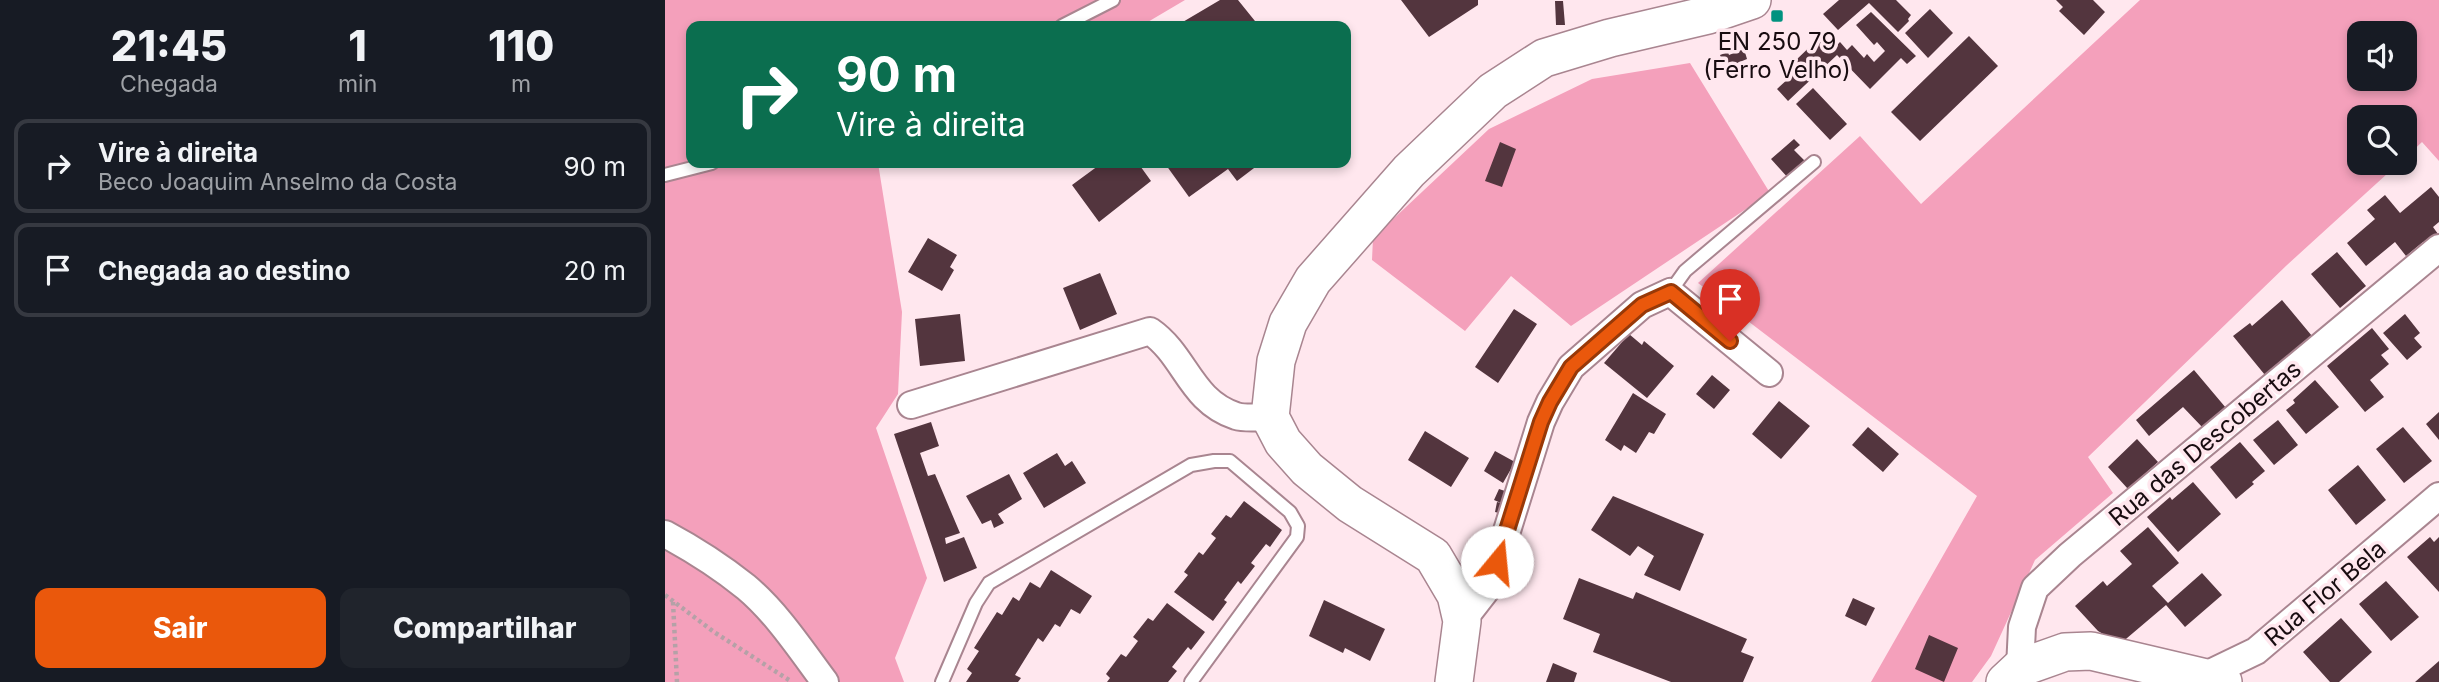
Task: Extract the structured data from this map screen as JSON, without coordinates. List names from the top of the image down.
{
  "streets": {
    "street": ["Rua das Descobertas", "Rua Flor Bela"]
  },
  "places": {
    "transit": ["EN 250 79 (Ferro Velho)"]
  },
  "page": {
    "eta": [
      "21:45",
      "Chegada",
      "1",
      "min",
      "110",
      "m"
    ],
    "turn": ["90 m", "Vire à direita"],
    "list": [
      {
        "name": "Vire à direita",
        "note": "Beco Joaquim Anselmo da Costa",
        "value": "90 m"
      },
      {
        "name": "Chegada ao destino",
        "value": "20 m"
      }
    ],
    "buttons": ["Sair", "Compartilhar"]
  }
}
